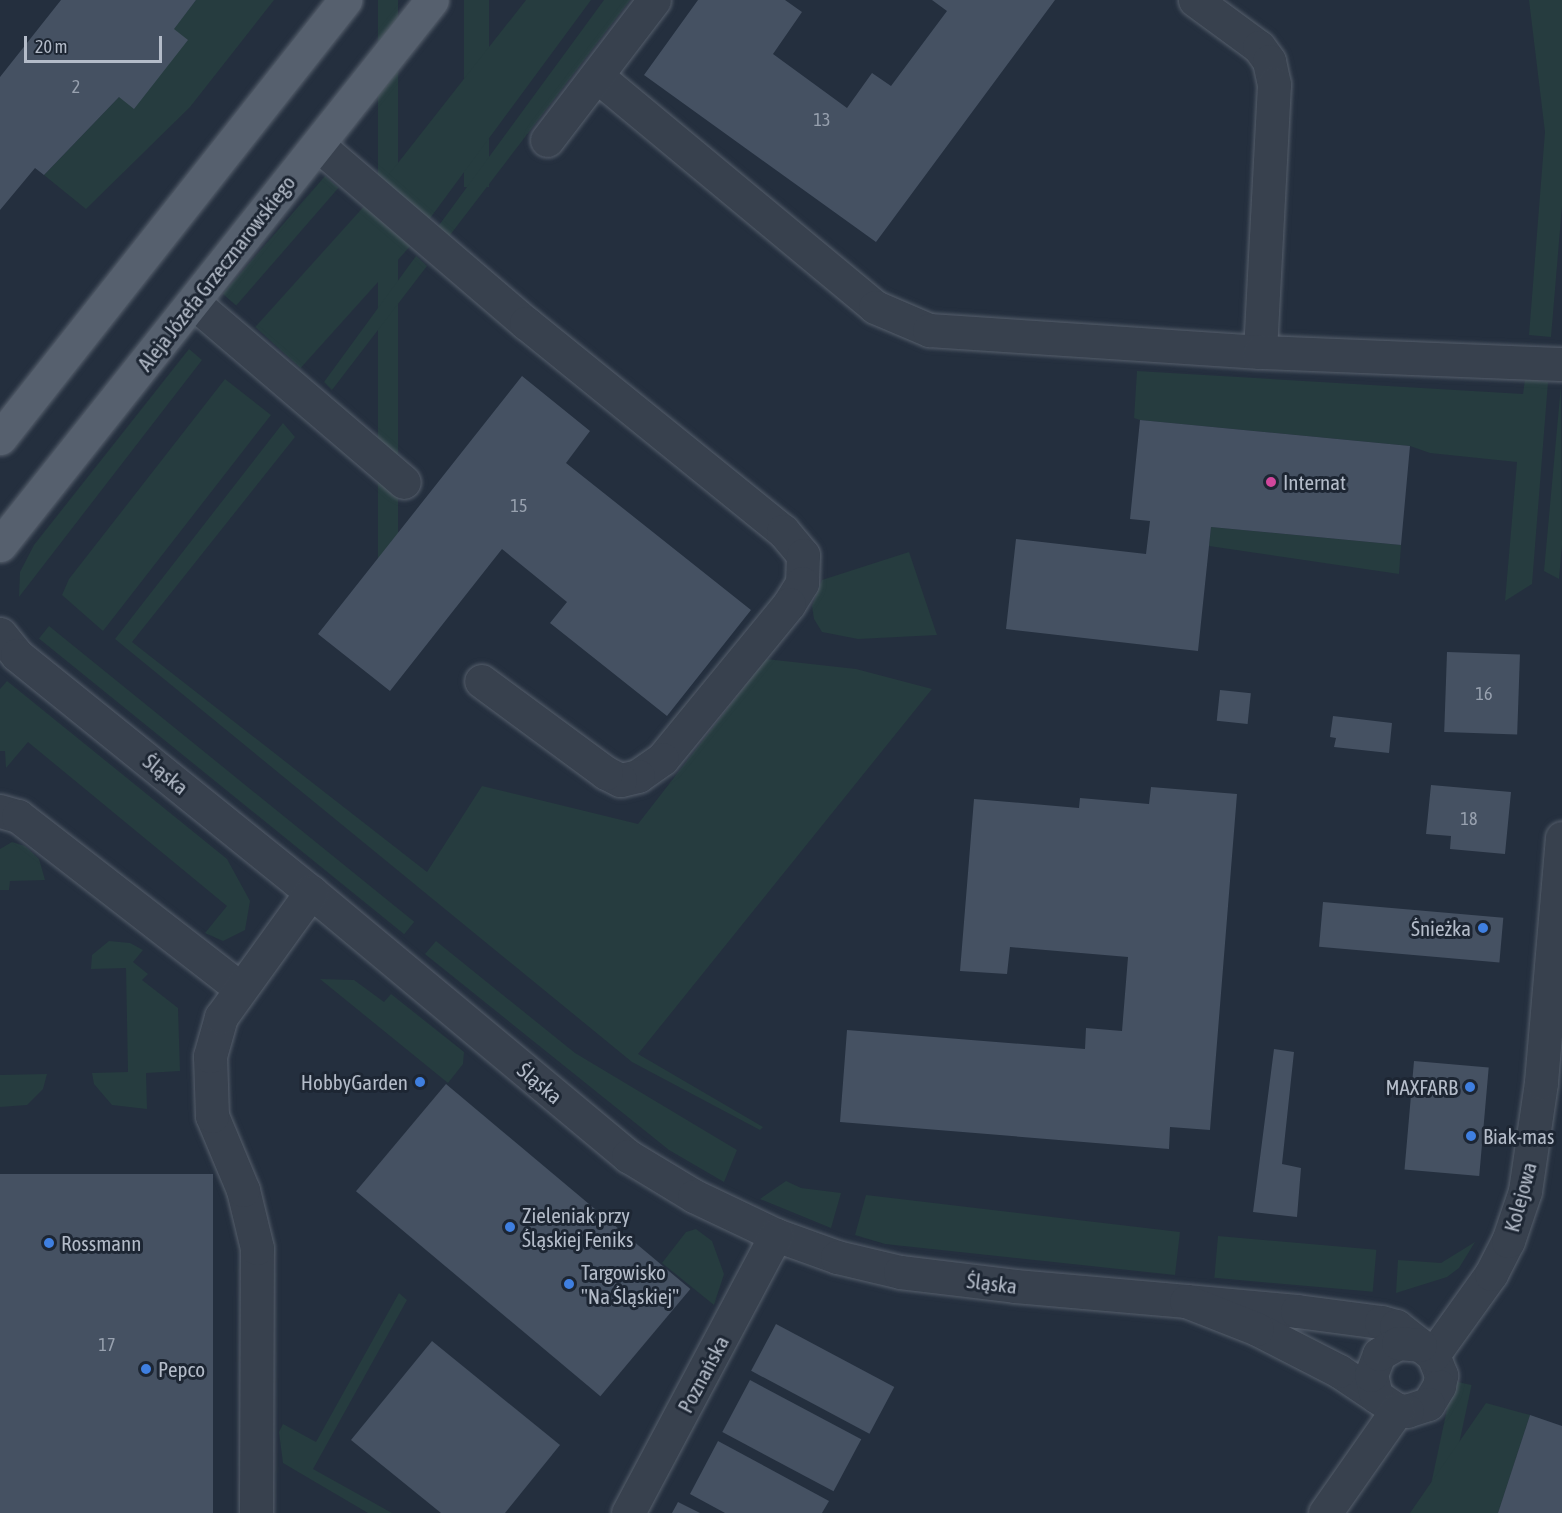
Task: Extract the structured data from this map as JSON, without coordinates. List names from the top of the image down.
{
  "streets": {
    "main road": ["Aleja Józefa Grzecznarowskiego"],
    "street": ["Śląska", "Kolejowa", "Poznańska"]
  },
  "crossings": [
    ["Śląska", "Kolejowa"],
    ["Śląska", "Poznańska"]
  ],
  "places": [
    "Internat",
    "Śnieżka",
    "HobbyGarden",
    "MAXFARB",
    "Biak-mas",
    "Zieleniak przy Śląskiej Feniks",
    "Rossmann",
    "Targowisko \"Na Śląskiej\"",
    "Pepco"
  ],
  "house_numbers": [
    "2",
    "13",
    "15",
    "16",
    "18",
    "17"
  ],
  "scale_bar": "20 m"
}
